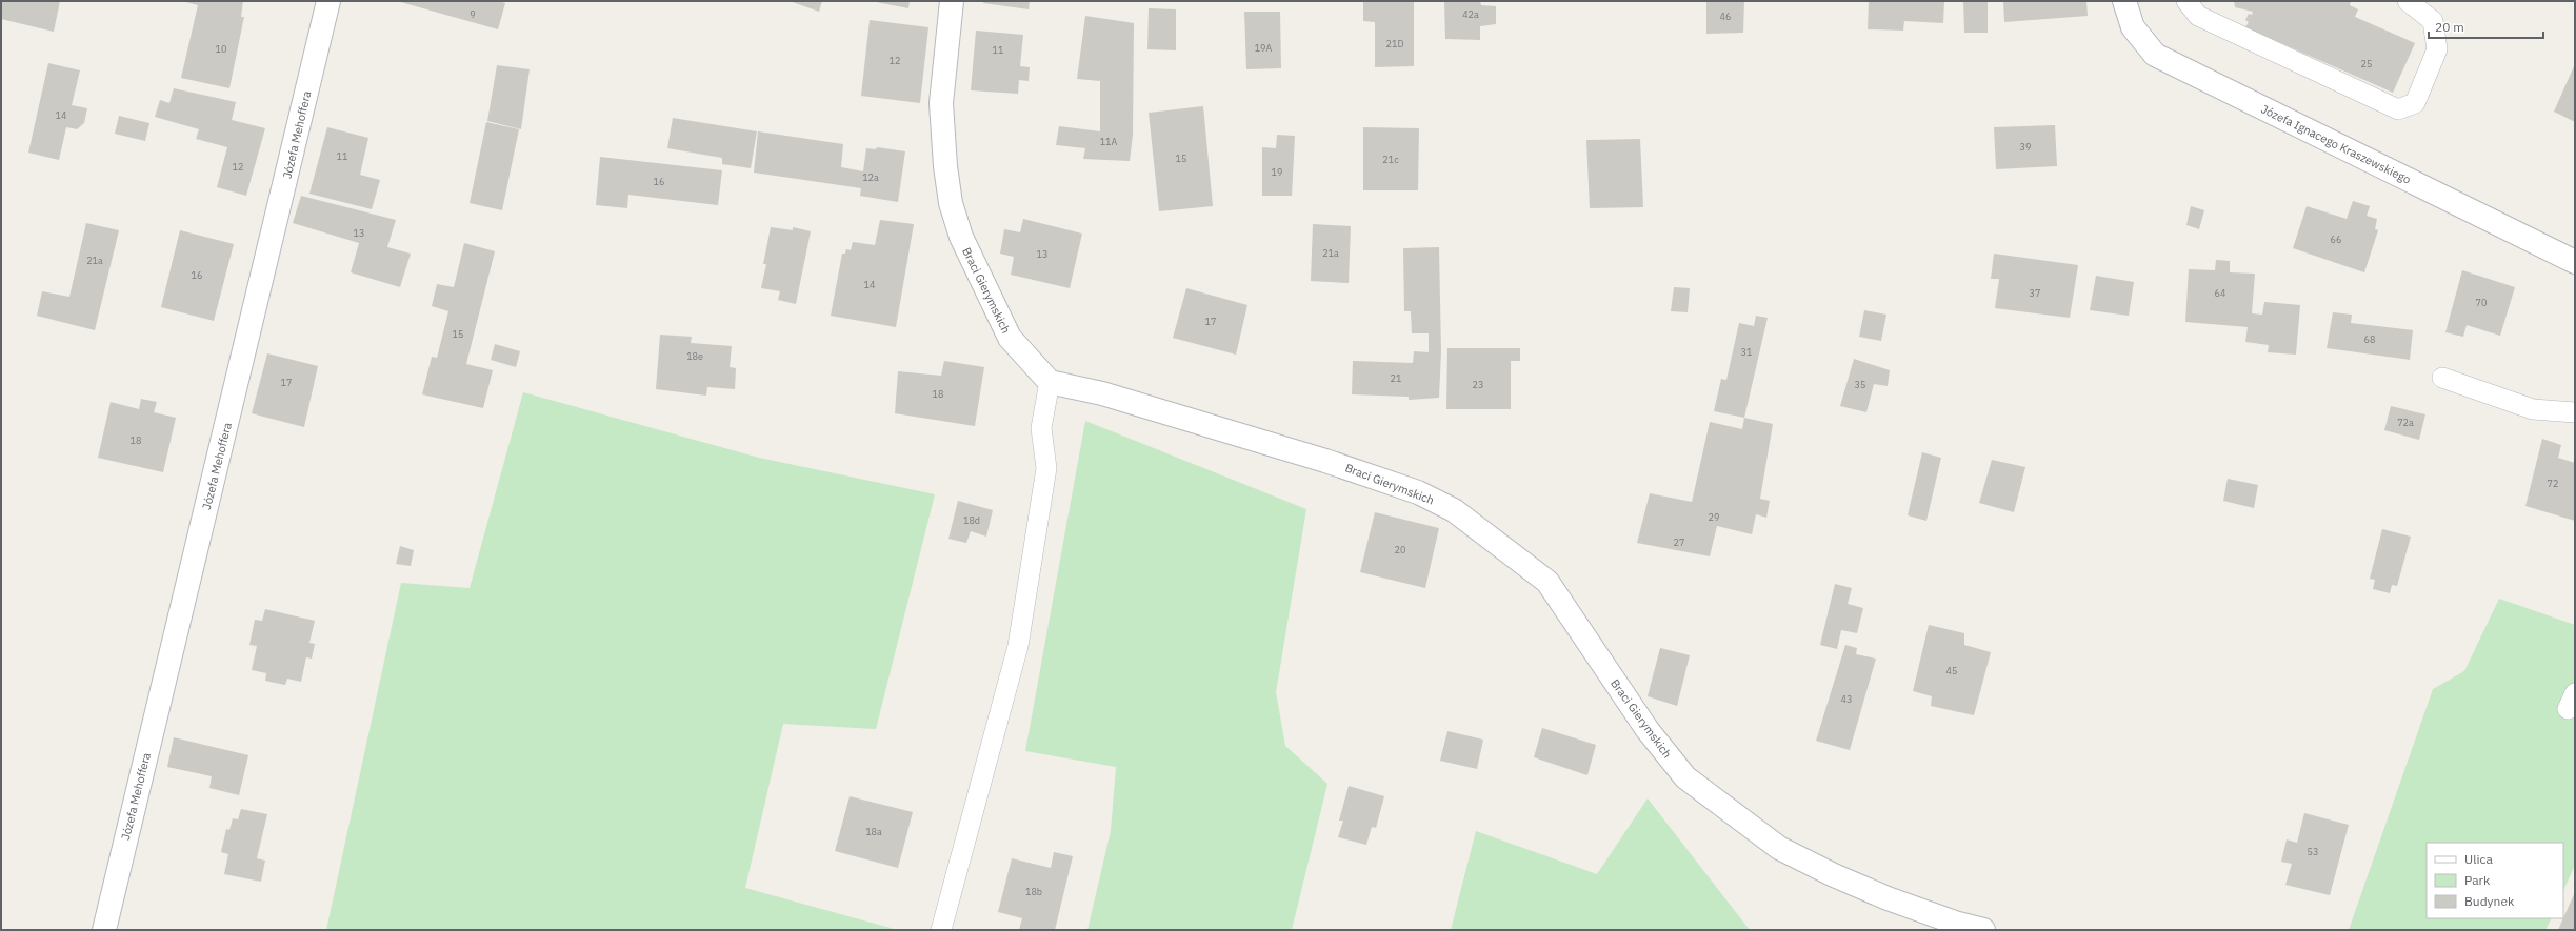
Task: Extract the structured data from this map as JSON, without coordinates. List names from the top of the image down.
{
  "streets": {
    "street": ["Józefa Mehoffera", "Józefa Ignacego Kraszewskiego", "Braci Gierymskich"]
  },
  "house_numbers": [
    "9",
    "42a",
    "46",
    "21D",
    "19A",
    "10",
    "11",
    "12",
    "25",
    "14",
    "11A",
    "39",
    "11",
    "15",
    "21c",
    "12",
    "19",
    "12a",
    "16",
    "13",
    "66",
    "21a",
    "13",
    "21a",
    "16",
    "14",
    "37",
    "64",
    "70",
    "17",
    "15",
    "68",
    "31",
    "18e",
    "21",
    "17",
    "23",
    "35",
    "18",
    "72a",
    "18",
    "72",
    "29",
    "18d",
    "27",
    "20",
    "45",
    "43",
    "18a",
    "53",
    "18b"
  ],
  "legend": ["Ulica", "Park", "Budynek"],
  "scale_bar": "20 m"
}
